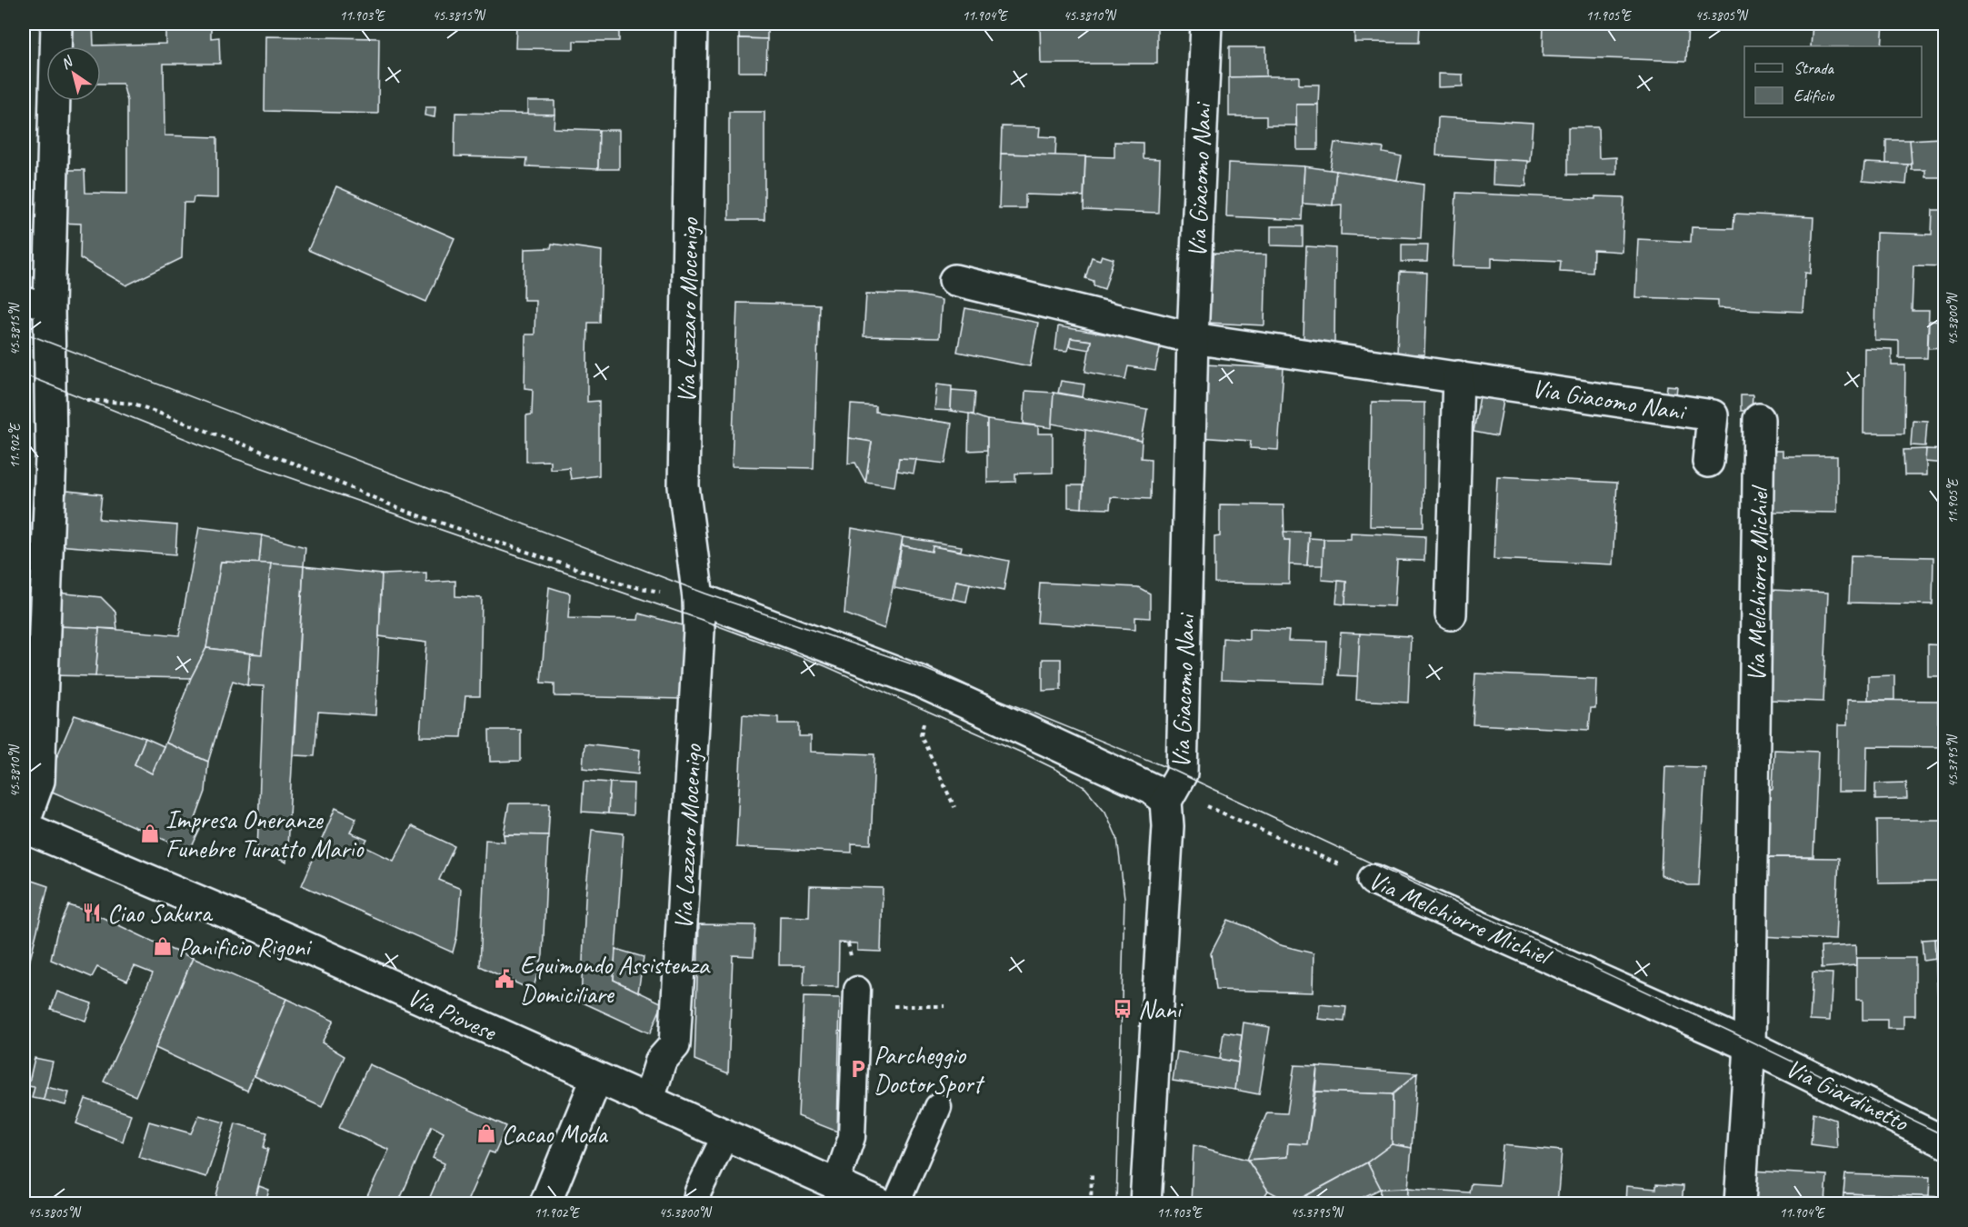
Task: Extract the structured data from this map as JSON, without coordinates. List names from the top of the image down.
{
  "streets": {
    "street": [
      "Via Giacomo Nani",
      "Via Lazzaro Mocenigo",
      "Via Melchiorre Michiel",
      "Via Piovese",
      "Via Giardinetto"
    ]
  },
  "crossings": [
    ["Via Giacomo Nani", "Via Melchiorre Michiel"],
    ["Via Lazzaro Mocenigo", "Via Piovese"],
    ["Via Melchiorre Michiel", "Via Giardinetto"]
  ],
  "places": {
    "shop": ["Impresa Oneranze Funebre Turatto Mario", "Panificio Rigoni", "Cacao Moda"],
    "restaurant": ["Ciao Sakura"],
    "public building": ["Equimondo Assistenza Domiciliare"],
    "bus stop": ["Nani"],
    "parking": ["Parcheggio DoctorSport"]
  },
  "legend": ["Strada", "Edificio"],
  "north": "top left",
  "coordinates": [
    "11.903°E",
    "45.3815°N",
    "11.904°E",
    "45.3810°N",
    "11.905°E",
    "45.3805°N",
    "45.3800°N",
    "11.902°E",
    "45.3795°N"
  ]
}
